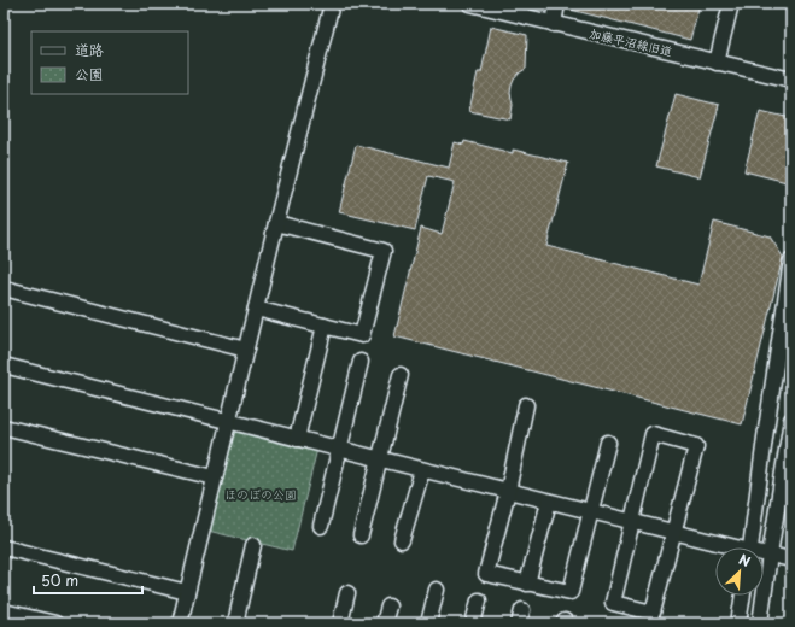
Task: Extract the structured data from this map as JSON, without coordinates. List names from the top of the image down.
{
  "streets": {
    "street": ["加藤平沼線旧道"]
  },
  "parks": ["ほのぼの公園"],
  "legend": ["道路", "公園"],
  "scale_bar": "50 m",
  "north": "top right"
}
